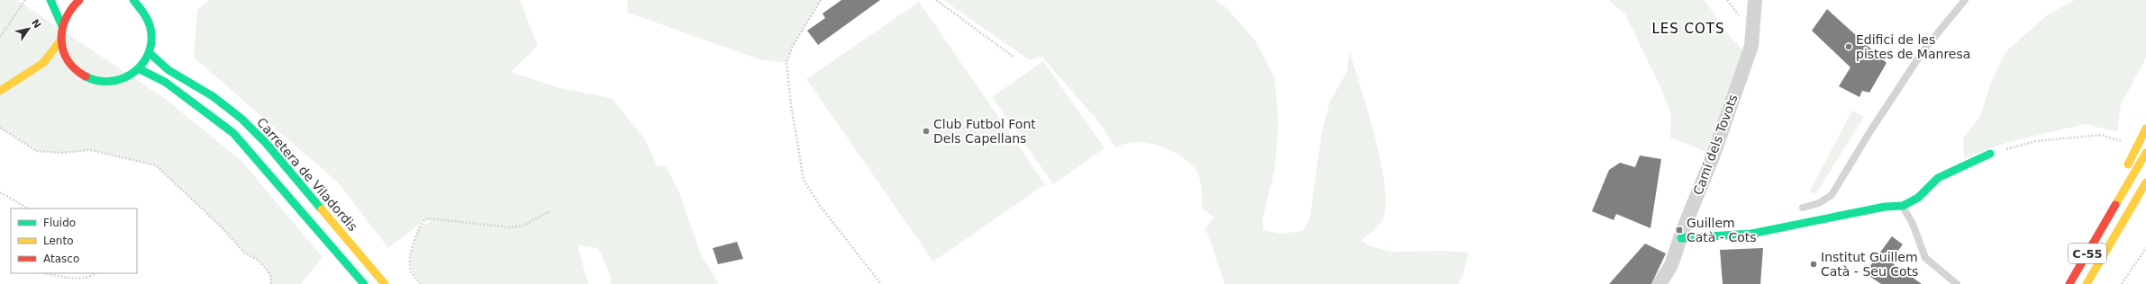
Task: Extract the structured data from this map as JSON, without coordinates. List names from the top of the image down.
{
  "streets": {
    "main road": ["Carretera de Viladordis", "C-55"],
    "street": ["Camí dels Tovots"]
  },
  "districts": ["LES COTS"],
  "places": {
    "other": ["Edifici de les pistes de Manresa", "Club Futbol Font Dels Capellans", "Institut Guillem Catà - Seu Cots"],
    "transit": ["Guillem Catà - Cots"]
  },
  "legend": ["Fluido", "Lento", "Atasco"],
  "north": "top right"
}
